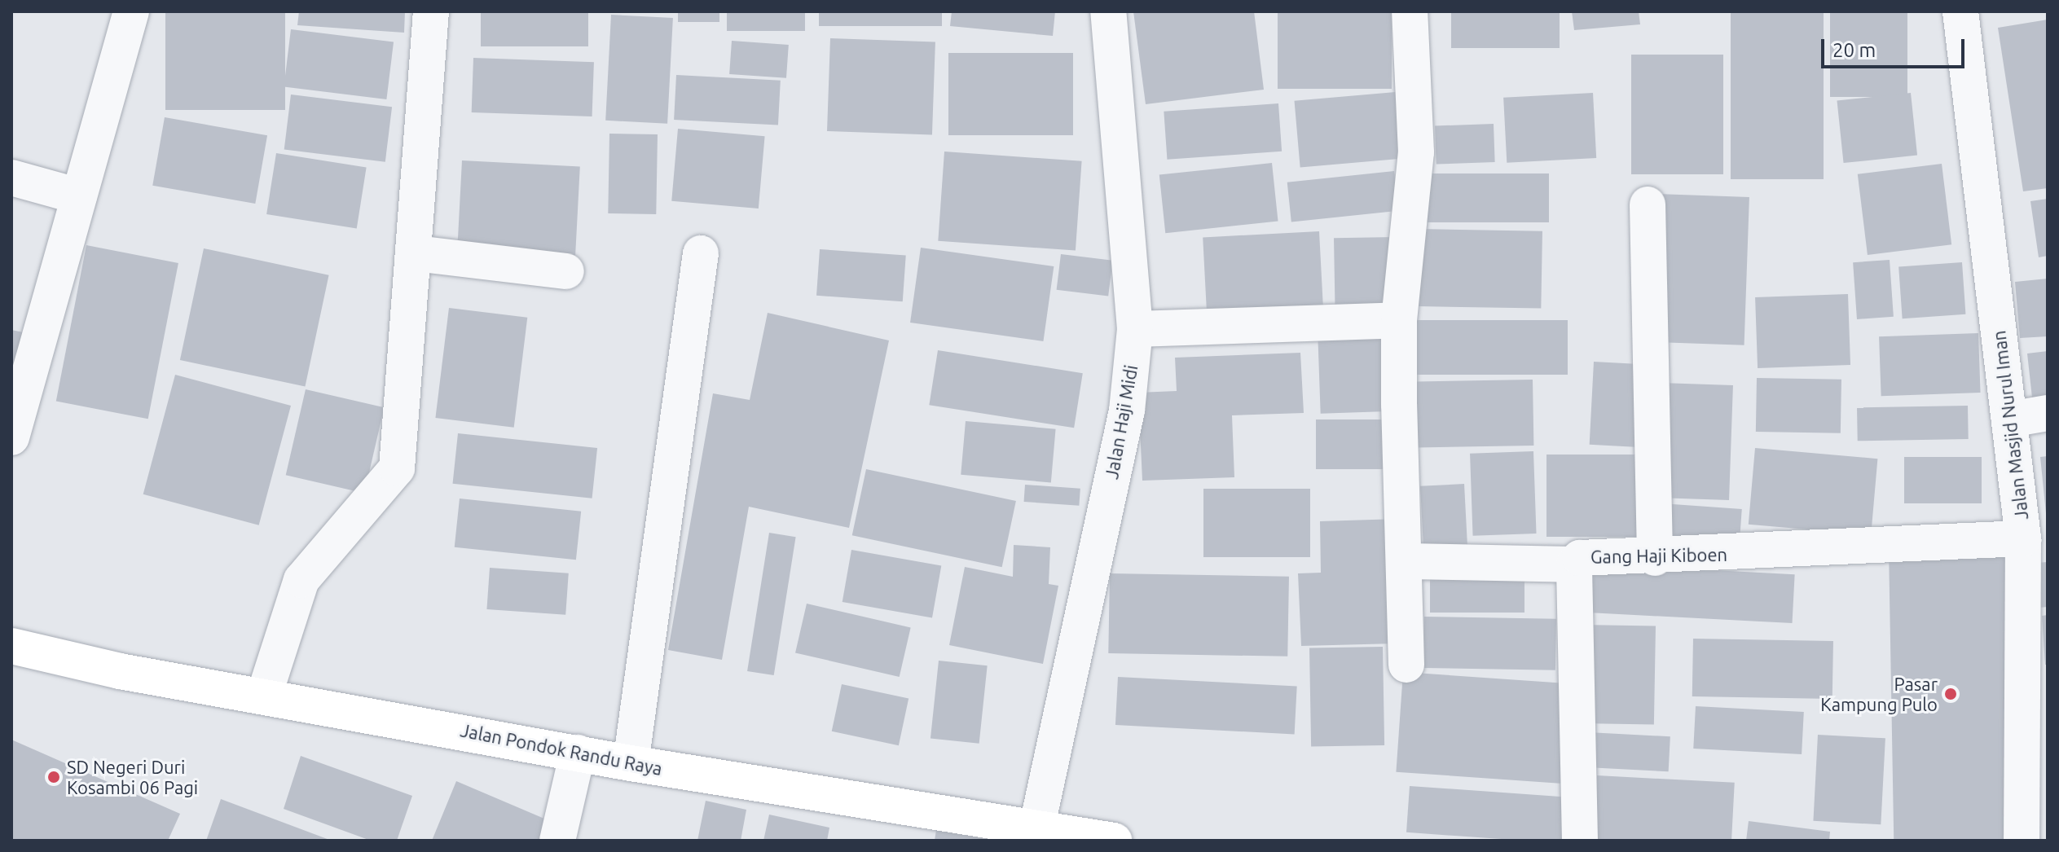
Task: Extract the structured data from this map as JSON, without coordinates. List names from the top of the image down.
{
  "streets": {
    "main road": ["Jalan Pondok Randu Raya"],
    "street": ["Jalan Haji Midi", "Jalan Masjid Nurul Iman", "Gang Haji Kiboen"]
  },
  "crossings": [
    ["Jalan Haji Midi", "Jalan Pondok Randu Raya"],
    ["Jalan Masjid Nurul Iman", "Gang Haji Kiboen"]
  ],
  "places": ["Pasar Kampung Pulo", "SD Negeri Duri Kosambi 06 Pagi"],
  "scale_bar": "20 m"
}
